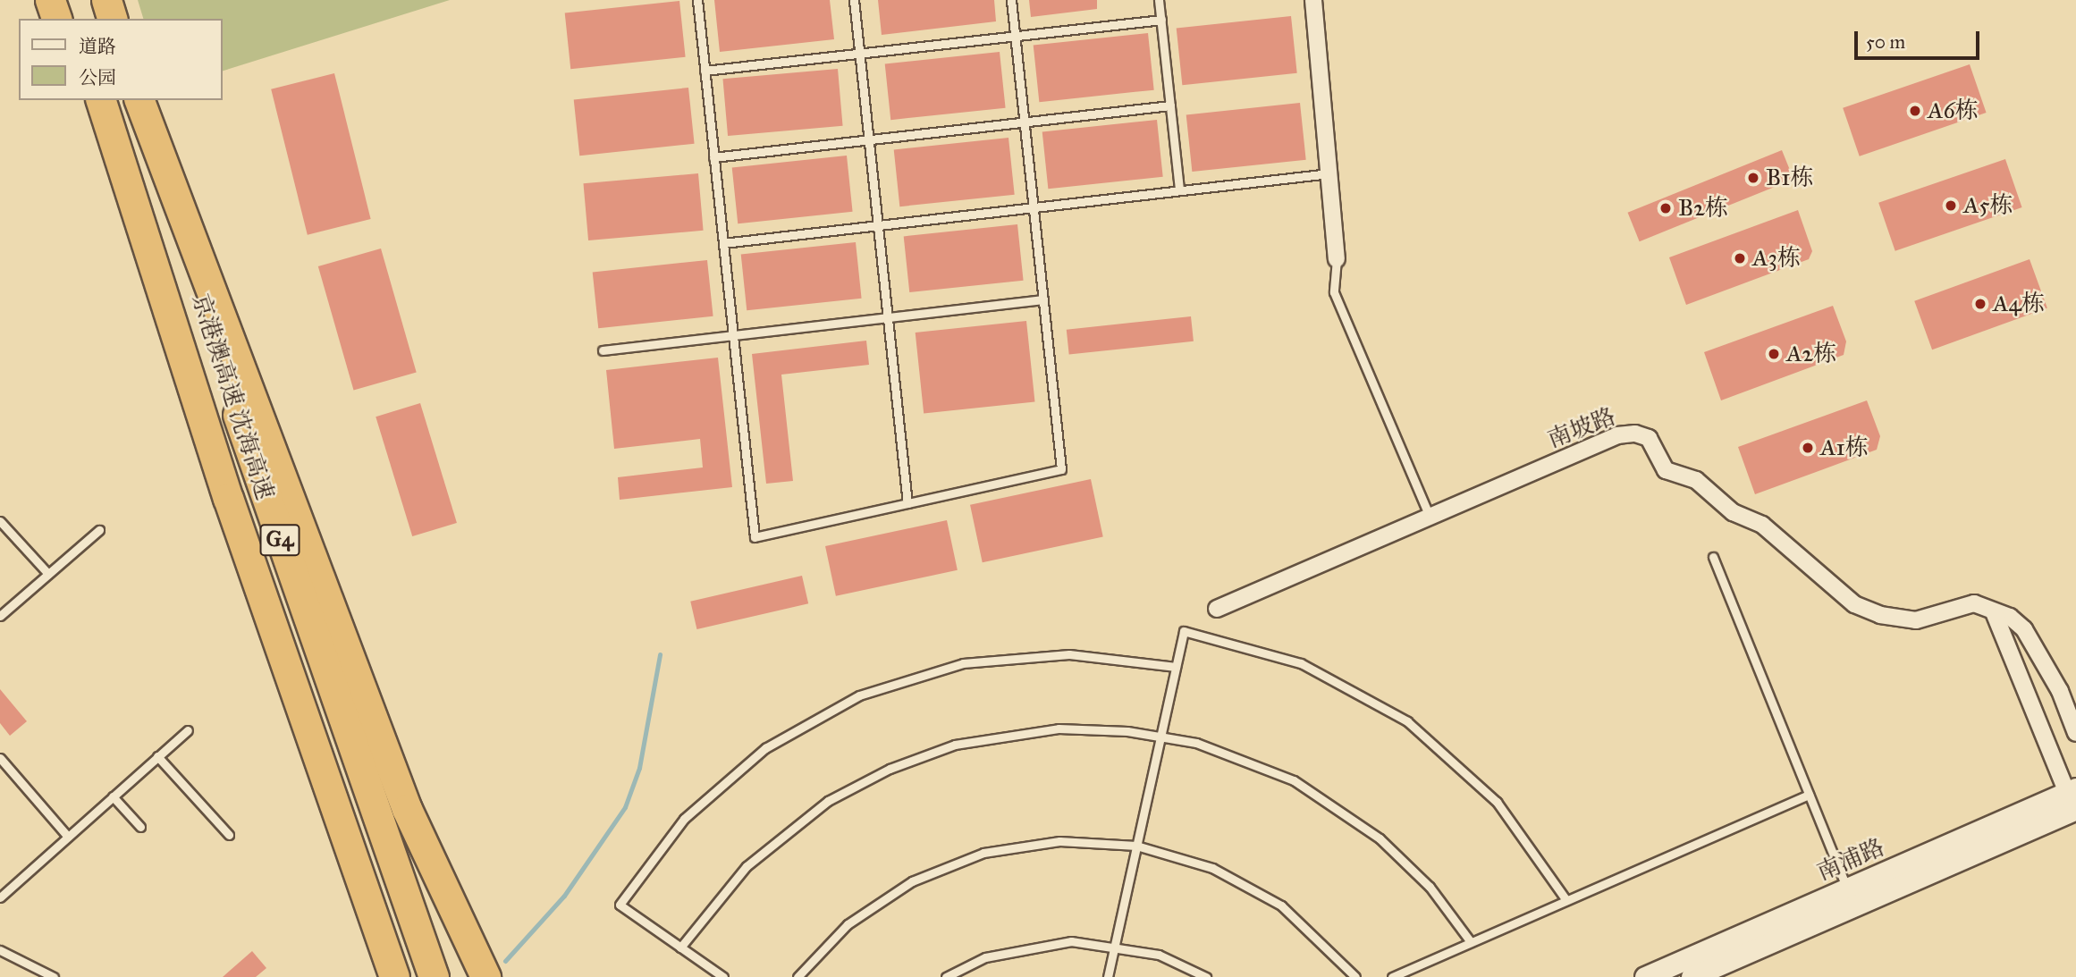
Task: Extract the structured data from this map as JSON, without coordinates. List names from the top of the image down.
{
  "streets": {
    "highway": ["京港澳高速 沈海高速", "G4"],
    "street": ["南坡路", "南浦路"]
  },
  "places": [
    "A6栋",
    "B1栋",
    "A5栋",
    "B2栋",
    "A3栋",
    "A4栋",
    "A2栋",
    "A1栋"
  ],
  "legend": ["道路", "公园"],
  "scale_bar": "50 m"
}
